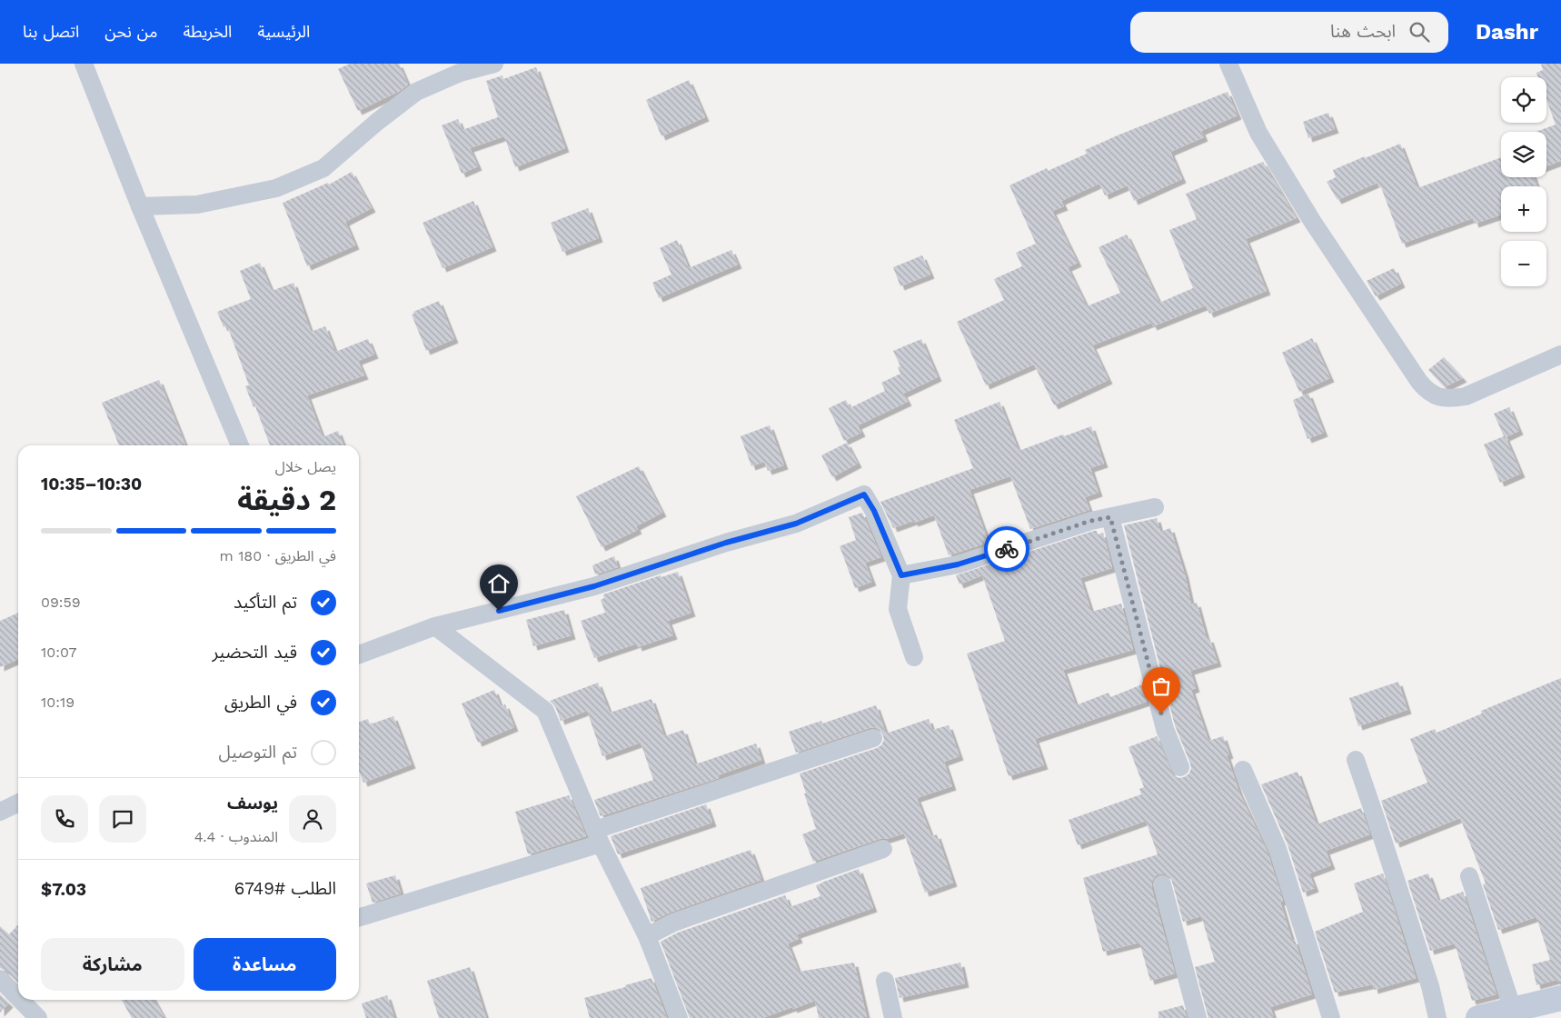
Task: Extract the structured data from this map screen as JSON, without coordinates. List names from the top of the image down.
{
  "page": {
    "header": "Dashr",
    "search": "ابحث هنا",
    "nav": [
      "الرئيسية",
      "الخريطة",
      "من نحن",
      "اتصل بنا"
    ],
    "map_buttons": ["+", "−"],
    "heading": ["2 دقيقة", "يصل خلال", "10:30–10:35"],
    "panel": [
      "يوسف",
      "المندوب · 4.4",
      "الطلب #6749",
      "$7.03"
    ],
    "bar": "في الطريق · 180 m",
    "list": [
      ["تم التأكيد", "09:59"],
      ["قيد التحضير", "10:07"],
      ["في الطريق", "10:19"],
      "تم التوصيل"
    ],
    "buttons": ["مساعدة", "مشاركة"]
  }
}
